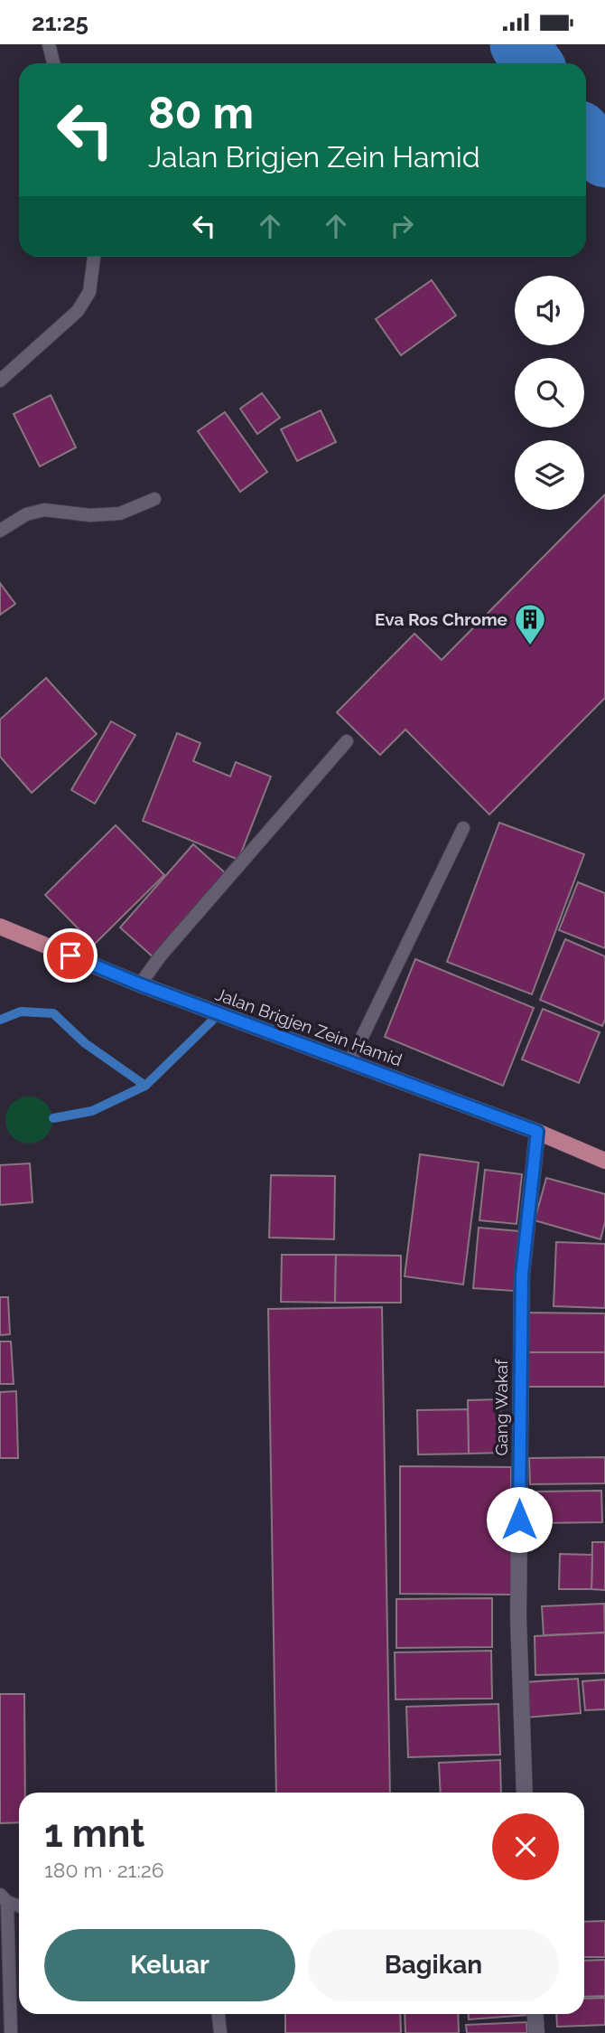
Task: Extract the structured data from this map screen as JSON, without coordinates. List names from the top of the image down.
{
  "streets": {
    "main road": ["Jalan Brigjen Zein Hamid"],
    "street": ["Gang Wakaf"]
  },
  "crossings": [
    ["Jalan Brigjen Zein Hamid", "Gang Wakaf"]
  ],
  "places": {
    "building": ["Eva Ros Chrome"]
  },
  "page": {
    "status": "21:25",
    "turn": ["80 m", "Jalan Brigjen Zein Hamid"],
    "heading": ["1 mnt", "180 m · 21:26"],
    "buttons": ["Keluar", "Bagikan"]
  }
}
